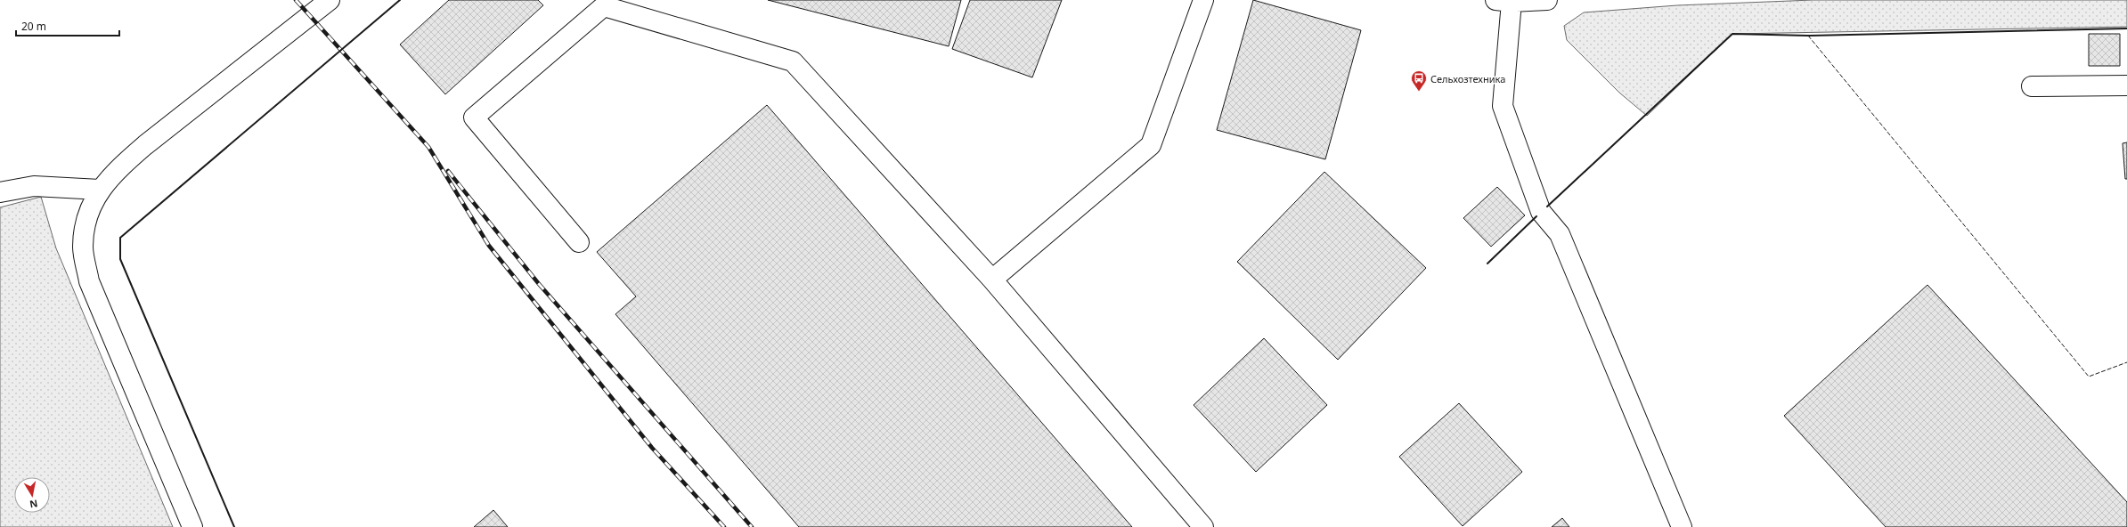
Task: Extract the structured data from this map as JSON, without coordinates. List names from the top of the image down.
{
  "places": {
    "bus stop": ["Сельхозтехника"]
  },
  "scale_bar": "20 m",
  "north": "bottom"
}
